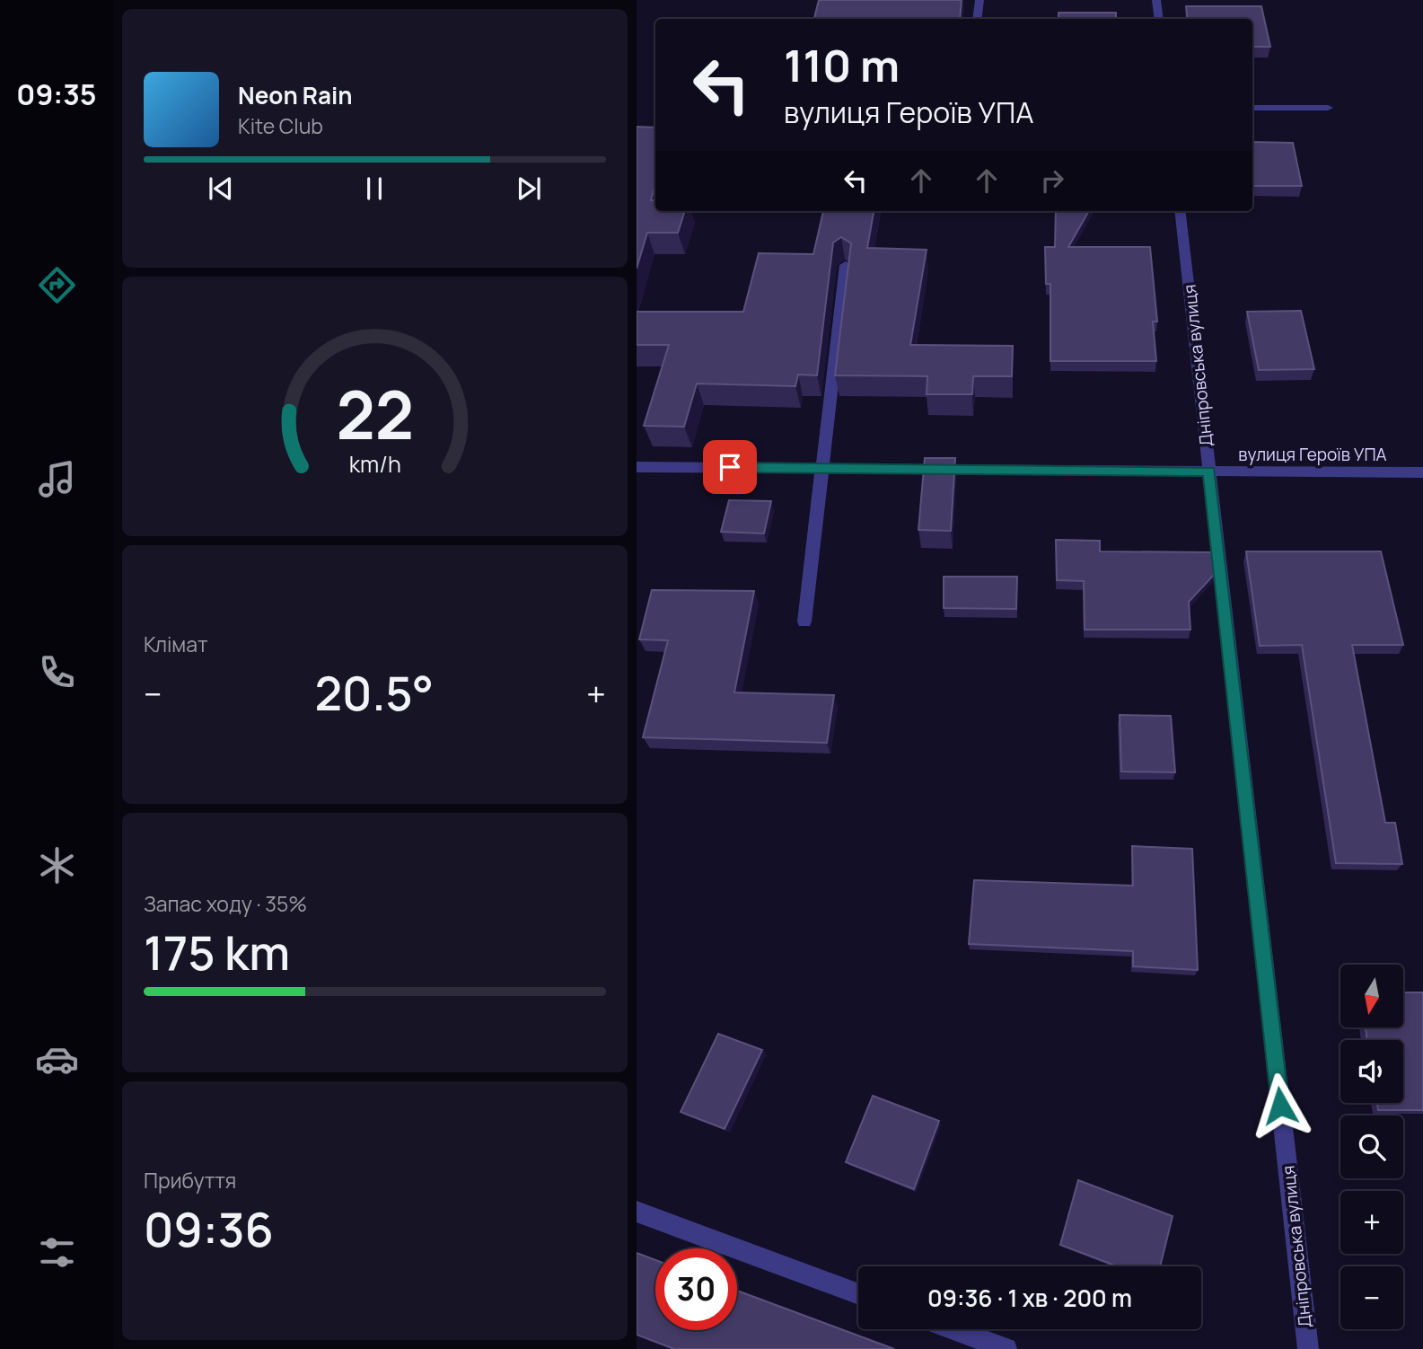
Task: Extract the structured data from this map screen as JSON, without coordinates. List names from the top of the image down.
{
  "streets": {
    "street": ["Дніпровська вулиця", "вулиця Героїв УПА"]
  },
  "crossings": [
    ["Дніпровська вулиця", "вулиця Героїв УПА"]
  ],
  "north": "bottom",
  "page": {
    "tabs": "09:35",
    "turn": ["110 m", "вулиця Героїв УПА"],
    "song": ["Neon Rain", "Kite Club"],
    "tile": [
      "Клімат",
      ["Запас ходу · 35%", "175 km"],
      ["Прибуття", "09:36"]
    ],
    "heat": ["−", "20.5°", "+"],
    "map_buttons": ["+", "−"],
    "limit": "30",
    "trip": "09:36 · 1 хв · 200 m",
    "gauge": ["22", "km/h"]
  }
}
